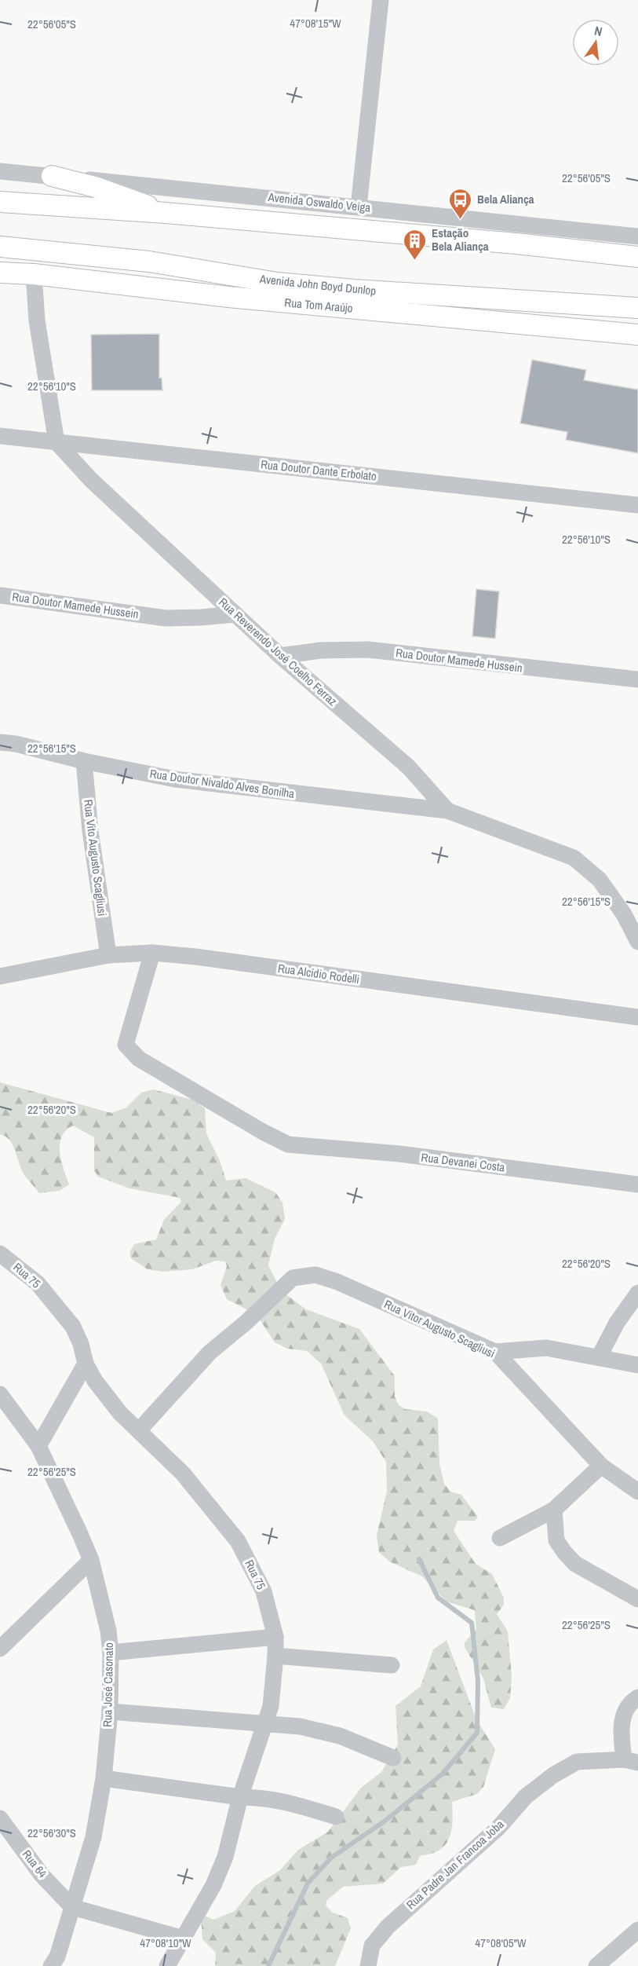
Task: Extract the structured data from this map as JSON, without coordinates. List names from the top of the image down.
{
  "streets": {
    "main road": ["Avenida John Boyd Dunlop", "Rua Tom Araújo"],
    "street": [
      "Avenida Oswaldo Veiga",
      "Rua Doutor Dante Erbolato",
      "Rua Doutor Mamede Hussein",
      "Rua Reverendo José Coelho Ferraz",
      "Rua Doutor Nivaldo Alves Bonilha",
      "Rua Vito Augusto Scagliusi",
      "Rua Alcídio Rodelli",
      "Rua Devanei Costa",
      "Rua 75",
      "Rua Vitor Augusto Scagliusi",
      "Rua José Casonato",
      "Rua 64",
      "Rua Padre Jan Francoa Joba"
    ]
  },
  "crossings": [
    ["Rua Doutor Dante Erbolato", "Rua Reverendo José Coelho Ferraz"],
    ["Rua Doutor Mamede Hussein", "Rua Reverendo José Coelho Ferraz"],
    ["Rua Reverendo José Coelho Ferraz", "Rua Doutor Nivaldo Alves Bonilha"],
    ["Rua Doutor Nivaldo Alves Bonilha", "Rua Vito Augusto Scagliusi"],
    ["Rua Vito Augusto Scagliusi", "Rua Alcídio Rodelli"],
    ["Rua Alcídio Rodelli", "Rua Devanei Costa"],
    ["Rua 75", "Rua Vitor Augusto Scagliusi"],
    ["Rua José Casonato", "Rua 64"]
  ],
  "places": {
    "bus stop": ["Bela Aliança"],
    "building": ["Estação Bela Aliança"]
  },
  "north": "top",
  "coordinates": [
    "47°08'15\"W",
    "22°56'05\"S",
    "22°56'10\"S",
    "22°56'15\"S",
    "22°56'20\"S",
    "22°56'25\"S",
    "22°56'30\"S",
    "47°08'10\"W",
    "47°08'05\"W"
  ]
}
